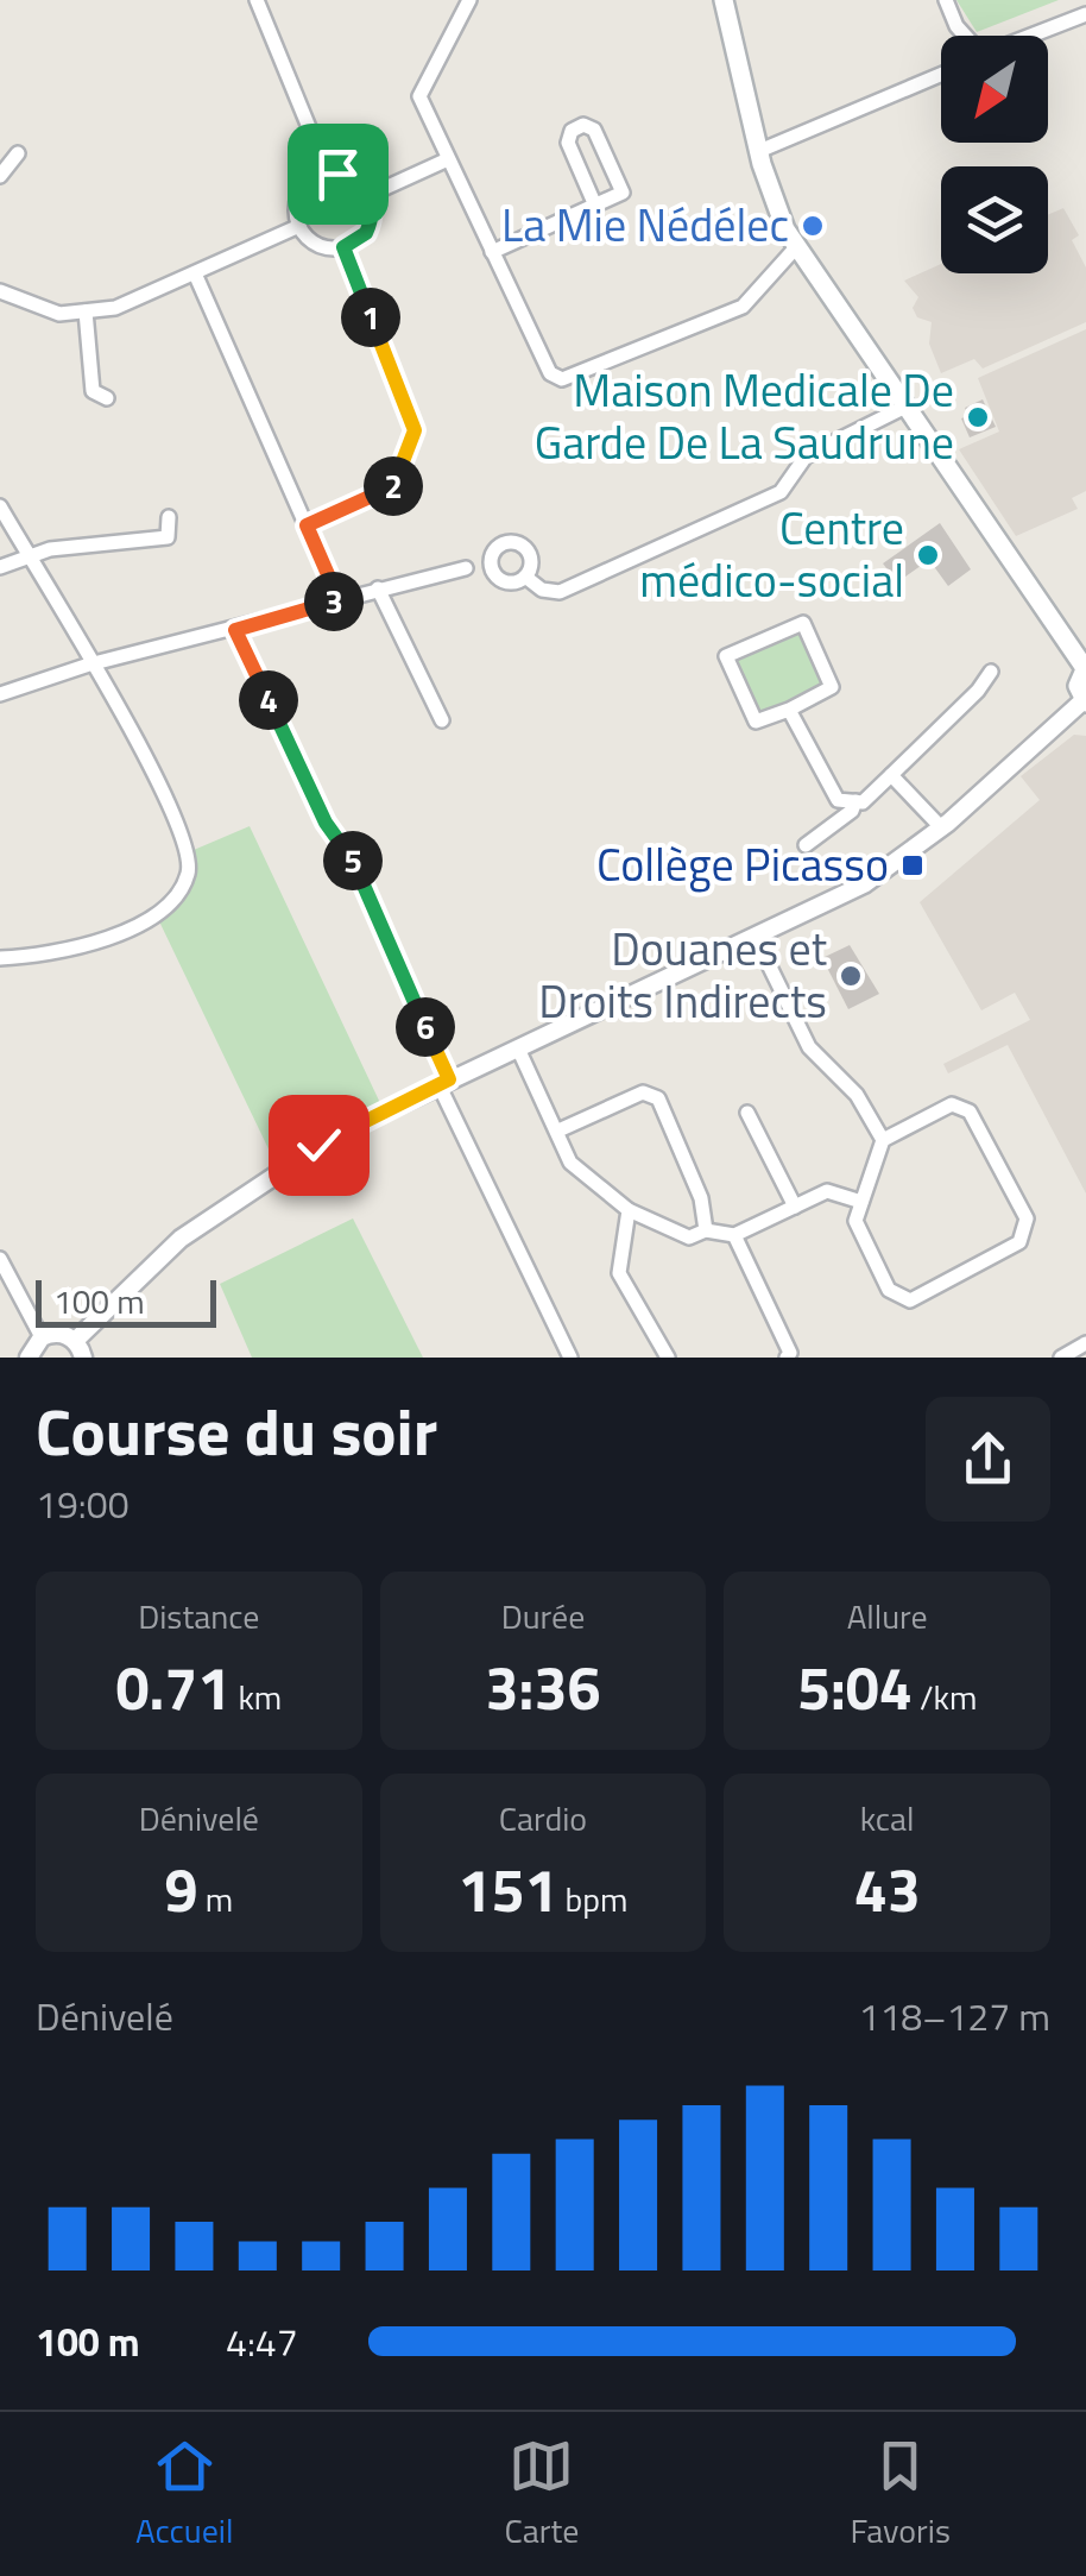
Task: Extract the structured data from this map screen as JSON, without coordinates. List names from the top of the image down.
{
  "places": {
    "other": [
      "La Mie Nédélec",
      "Maison Medicale De Garde De La Saudrune",
      "Centre médico-social",
      "Douanes et Droits Indirects"
    ],
    "transit": ["Collège Picasso"]
  },
  "scale_bar": "100 m",
  "north": "bottom left",
  "page": {
    "pins": [
      "1",
      "2",
      "3",
      "4",
      "5",
      "6"
    ],
    "scale": "100 m",
    "heading": ["Course du soir", "19:00"],
    "stats": [
      ["Distance", "0.71 km"],
      ["Durée", "3:36"],
      ["Allure", "5:04 /km"],
      ["Dénivelé", "9 m"],
      ["Cardio", "151 bpm"],
      ["kcal", "43"]
    ],
    "chart": ["Dénivelé", "118–127 m"],
    "list": [
      {
        "name": "100 m",
        "note": "4:47"
      }
    ],
    "tabs": ["Accueil", "Carte", "Favoris"]
  }
}
